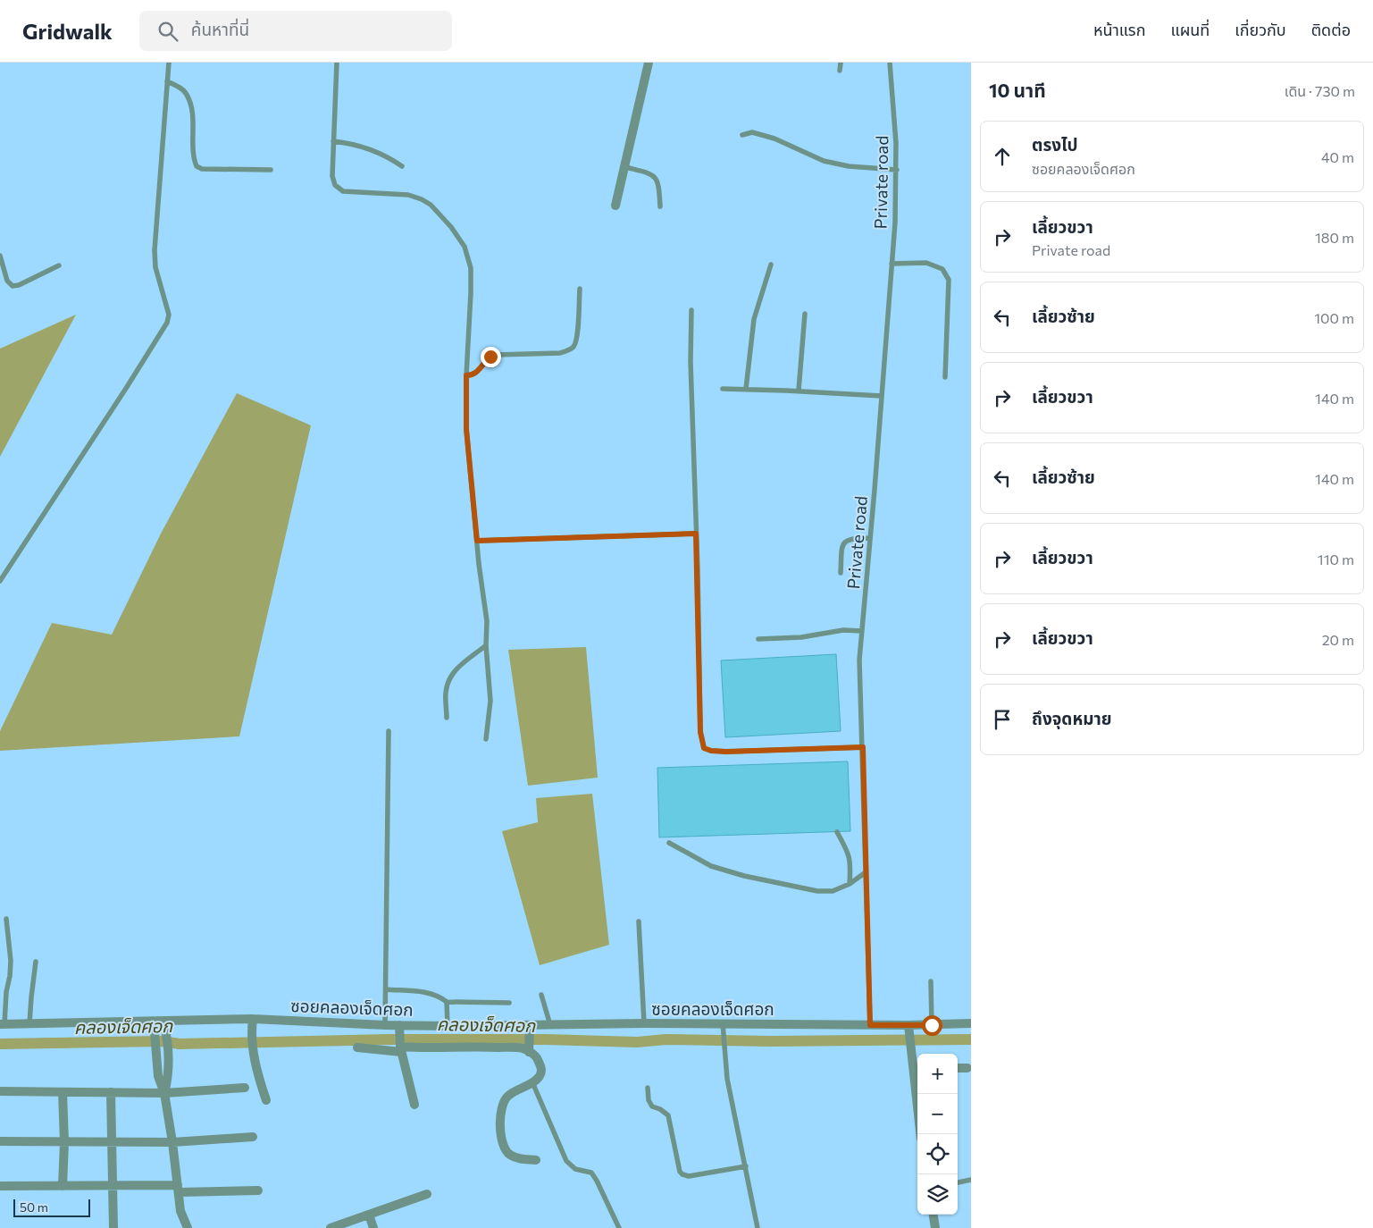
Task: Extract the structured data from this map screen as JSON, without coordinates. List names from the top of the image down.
{
  "streets": {
    "street": ["ซอยคลองเจ็ดศอก"],
    "lane": ["Private road"]
  },
  "crossings": [
    ["Private road", "ซอยคลองเจ็ดศอก"]
  ],
  "water": ["คลองเจ็ดศอก"],
  "scale_bar": "50 m",
  "page": {
    "header": "Gridwalk",
    "search": "ค้นหาที่นี่",
    "nav": [
      "หน้าแรก",
      "แผนที่",
      "เกี่ยวกับ",
      "ติดต่อ"
    ],
    "heading": ["10 นาที", "เดิน · 730 m"],
    "list": [
      ["ตรงไป", "ซอยคลองเจ็ดศอก", "40 m"],
      ["เลี้ยวขวา", "Private road", "180 m"],
      ["เลี้ยวซ้าย", "100 m"],
      ["เลี้ยวขวา", "140 m"],
      ["เลี้ยวซ้าย", "140 m"],
      ["เลี้ยวขวา", "110 m"],
      ["เลี้ยวขวา", "20 m"],
      "ถึงจุดหมาย"
    ],
    "map_buttons": ["+", "−"],
    "scale": "50 m"
  }
}
